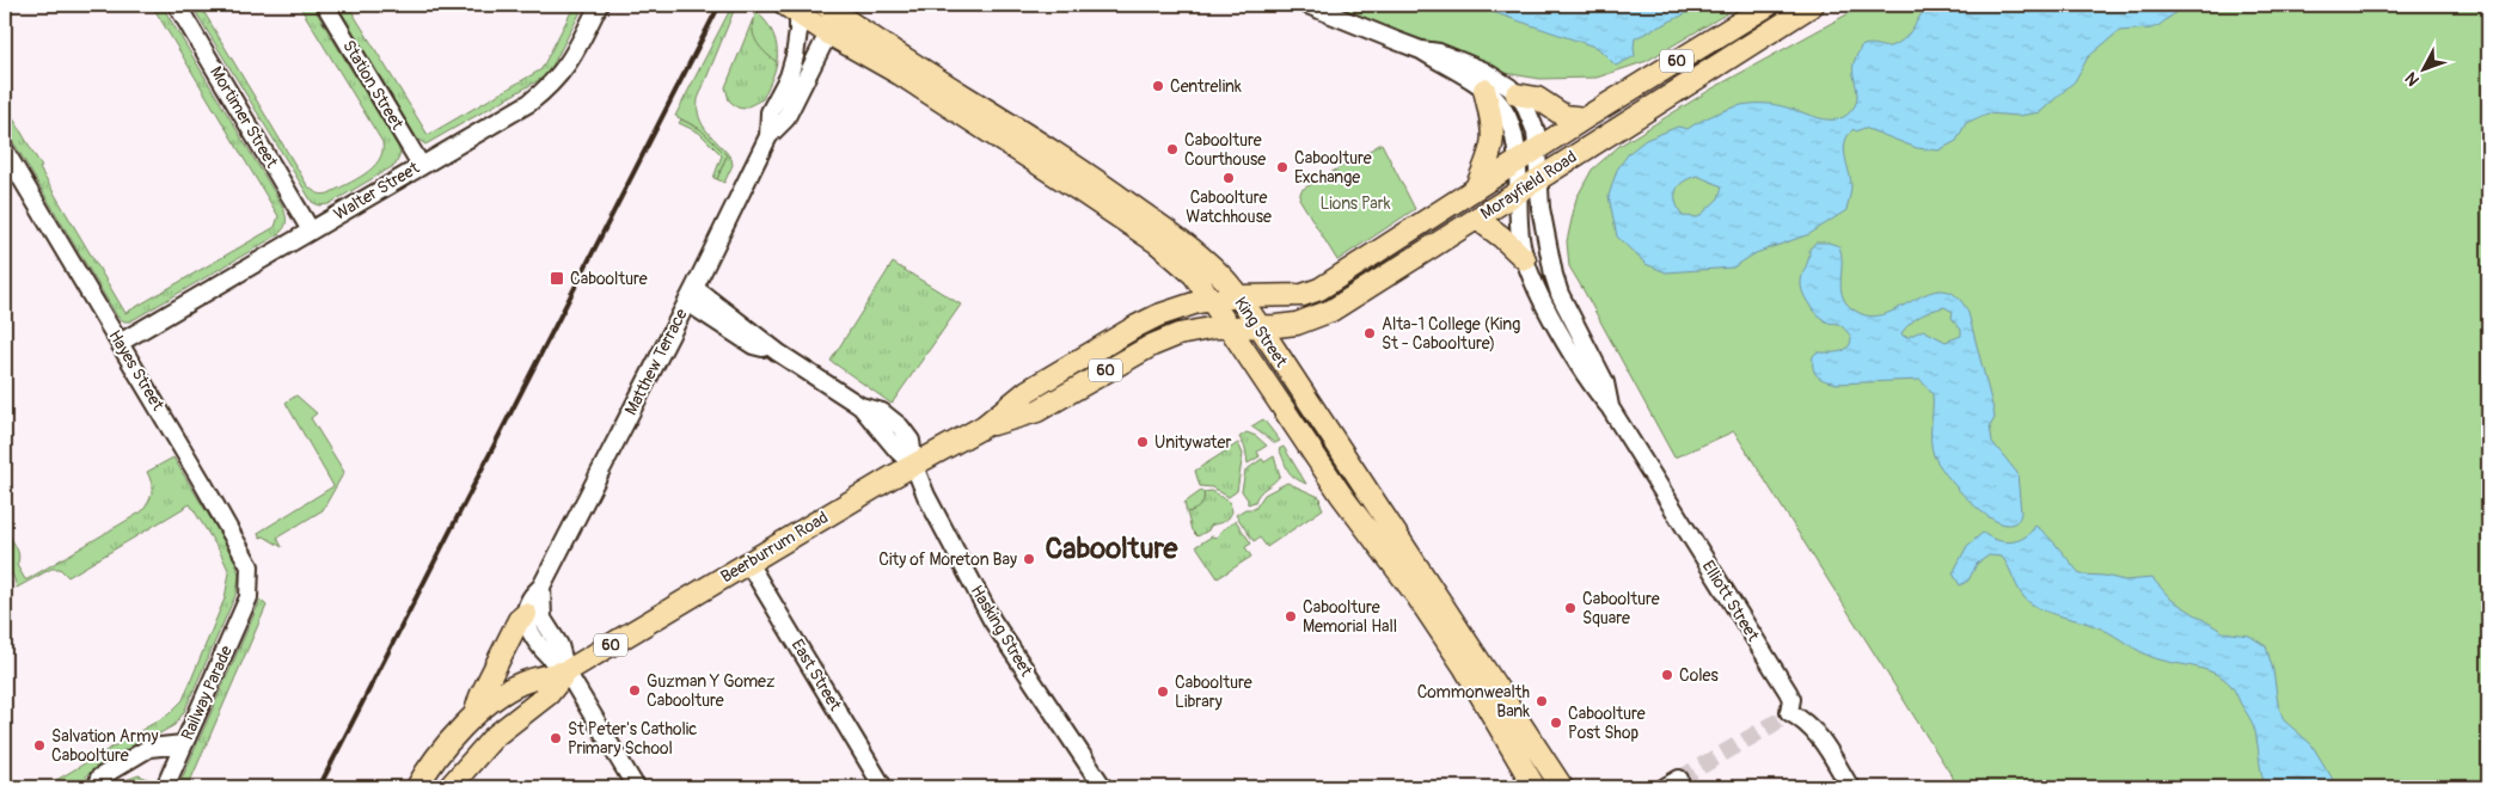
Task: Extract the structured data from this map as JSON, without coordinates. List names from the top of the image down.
{
  "streets": {
    "main road": [
      "60",
      "Morayfield Road",
      "King Street",
      "Beerburrum Road"
    ],
    "street": [
      "Station Street",
      "Mortimer Street",
      "Walter Street",
      "Matthew Terrace",
      "Hayes Street",
      "Elliott Street",
      "Hasking Street",
      "East Street",
      "Railway Parade"
    ]
  },
  "crossings": [
    ["Station Street", "Walter Street"],
    ["Mortimer Street", "Walter Street"],
    ["Morayfield Road", "King Street"],
    ["Morayfield Road", "Beerburrum Road"],
    ["Morayfield Road", "Elliott Street"],
    ["Walter Street", "Hayes Street"],
    ["King Street", "Matthew Terrace"],
    ["King Street", "Beerburrum Road"],
    ["Matthew Terrace", "Beerburrum Road"],
    ["Hayes Street", "Railway Parade"],
    ["Beerburrum Road", "Hasking Street"],
    ["Beerburrum Road", "East Street"]
  ],
  "districts": ["Caboolture"],
  "parks": ["Lions Park"],
  "places": {
    "other": [
      "Centrelink",
      "Caboolture Courthouse",
      "Caboolture Exchange",
      "Caboolture Watchhouse",
      "Alta-1 College (King St - Caboolture)",
      "Unitywater",
      "City of Moreton Bay",
      "Caboolture Square",
      "Caboolture Memorial Hall",
      "Coles",
      "Guzman Y Gomez Caboolture",
      "Caboolture Library",
      "Commonwealth Bank",
      "Caboolture Post Shop",
      "St Peter's Catholic Primary School",
      "Salvation Army Caboolture"
    ],
    "transit": ["Caboolture"]
  },
  "north": "bottom left"
}
